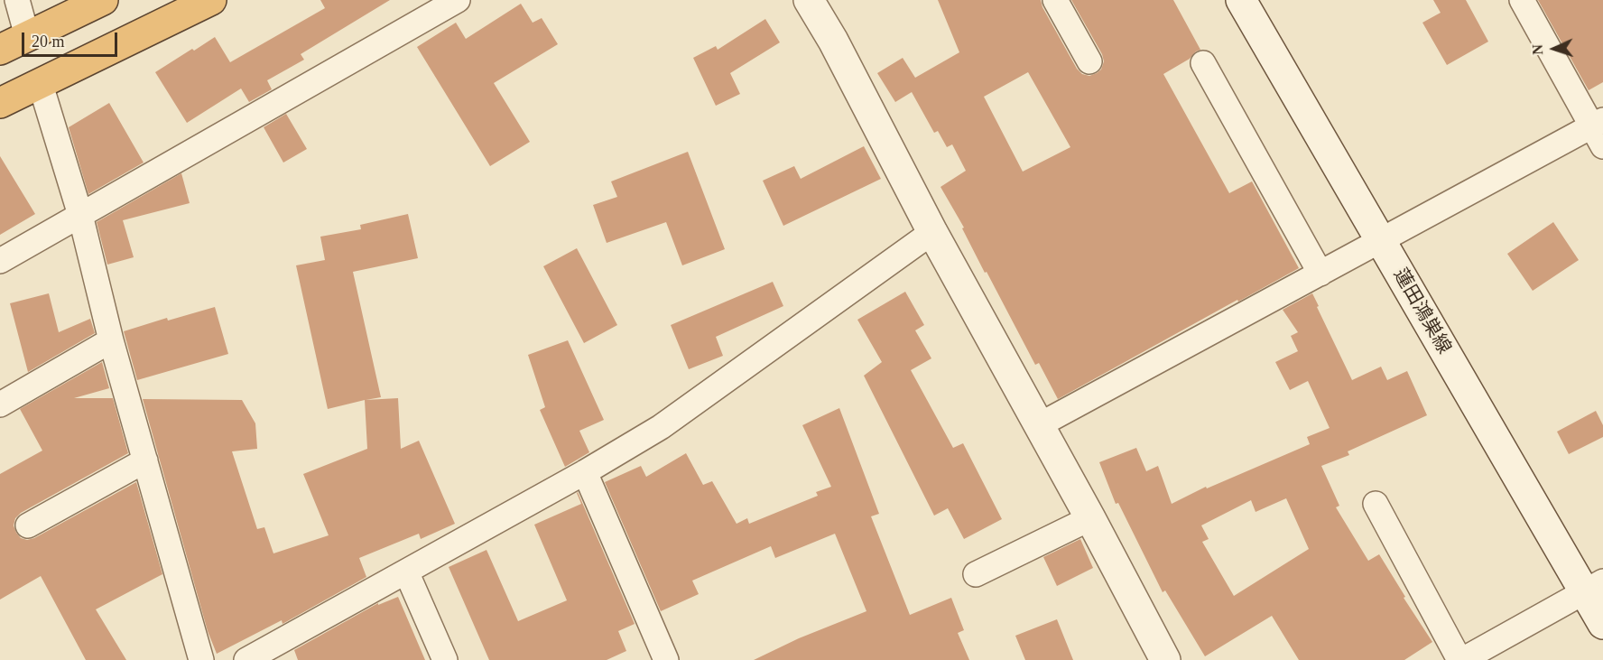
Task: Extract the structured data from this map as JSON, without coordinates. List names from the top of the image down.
{
  "streets": {
    "street": ["蓮田鴻巣線"]
  },
  "scale_bar": "20 m",
  "north": "left"
}
